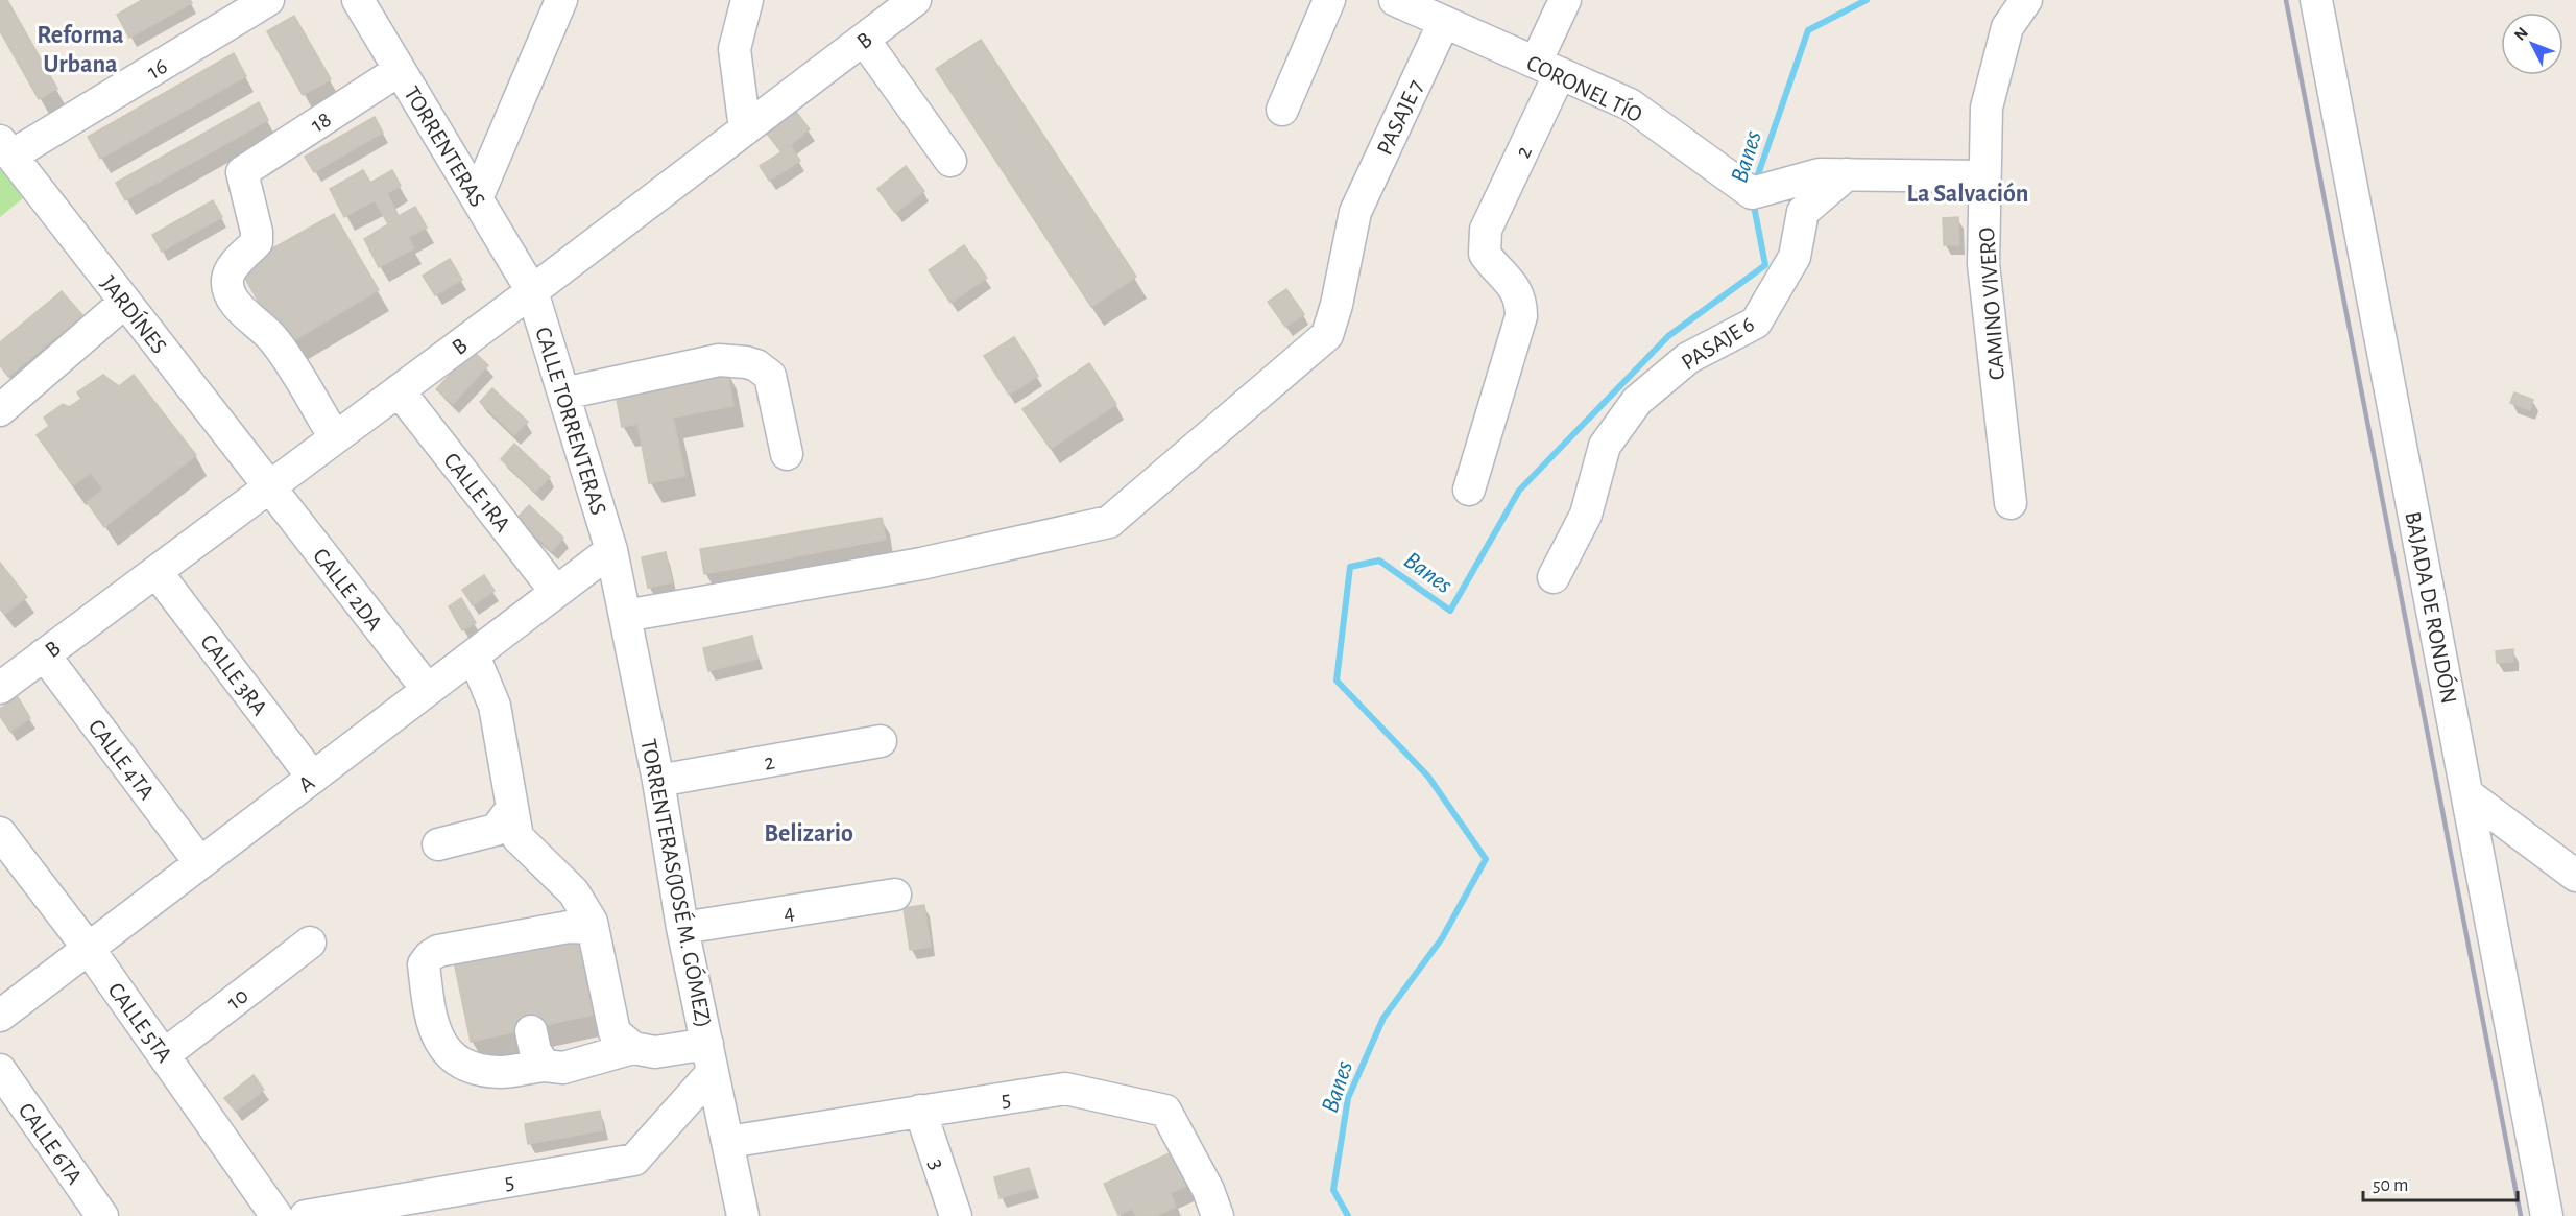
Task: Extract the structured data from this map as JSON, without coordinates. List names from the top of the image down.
{
  "streets": {
    "street": [
      "B",
      "16",
      "CORONEL TÍO",
      "PASAJE 7",
      "18",
      "TORRENTERAS",
      "2",
      "CAMINO VIVERO",
      "JARDÍNES",
      "PASAJE 6",
      "CALLE TORRENTERAS",
      "CALLE 1RA",
      "CALLE 2DA",
      "BAJADA DE RONDÓN",
      "CALLE 3RA",
      "CALLE 4TA",
      "A",
      "TORRENTERAS(JOSÉ M. GÓMEZ)",
      "4",
      "10",
      "CALLE 5TA",
      "5",
      "CALLE 6TA",
      "3"
    ]
  },
  "crossings": [
    ["B", "18"],
    ["B", "TORRENTERAS"],
    ["B", "JARDÍNES"],
    ["B", "CALLE TORRENTERAS"],
    ["B", "CALLE 1RA"],
    ["B", "CALLE 2DA"],
    ["B", "CALLE 3RA"],
    ["B", "CALLE 4TA"],
    ["16", "JARDÍNES"],
    ["CORONEL TÍO", "PASAJE 7"],
    ["CORONEL TÍO", "2"],
    ["CORONEL TÍO", "CAMINO VIVERO"],
    ["CORONEL TÍO", "PASAJE 6"],
    ["PASAJE 7", "TORRENTERAS(JOSÉ M. GÓMEZ)"],
    ["18", "TORRENTERAS"],
    ["TORRENTERAS", "CALLE TORRENTERAS"],
    ["2", "TORRENTERAS(JOSÉ M. GÓMEZ)"],
    ["JARDÍNES", "CALLE 2DA"],
    ["CALLE TORRENTERAS", "A"],
    ["CALLE TORRENTERAS", "TORRENTERAS(JOSÉ M. GÓMEZ)"],
    ["CALLE 1RA", "A"],
    ["CALLE 2DA", "A"],
    ["CALLE 3RA", "A"],
    ["CALLE 4TA", "A"],
    ["A", "TORRENTERAS(JOSÉ M. GÓMEZ)"],
    ["A", "CALLE 5TA"],
    ["TORRENTERAS(JOSÉ M. GÓMEZ)", "4"],
    ["TORRENTERAS(JOSÉ M. GÓMEZ)", "5"],
    ["10", "CALLE 5TA"],
    ["5", "3"]
  ],
  "districts": ["Reforma Urbana", "La Salvación", "Belizario"],
  "water": ["Banes"],
  "scale_bar": "50 m",
  "north": "top left"
}
